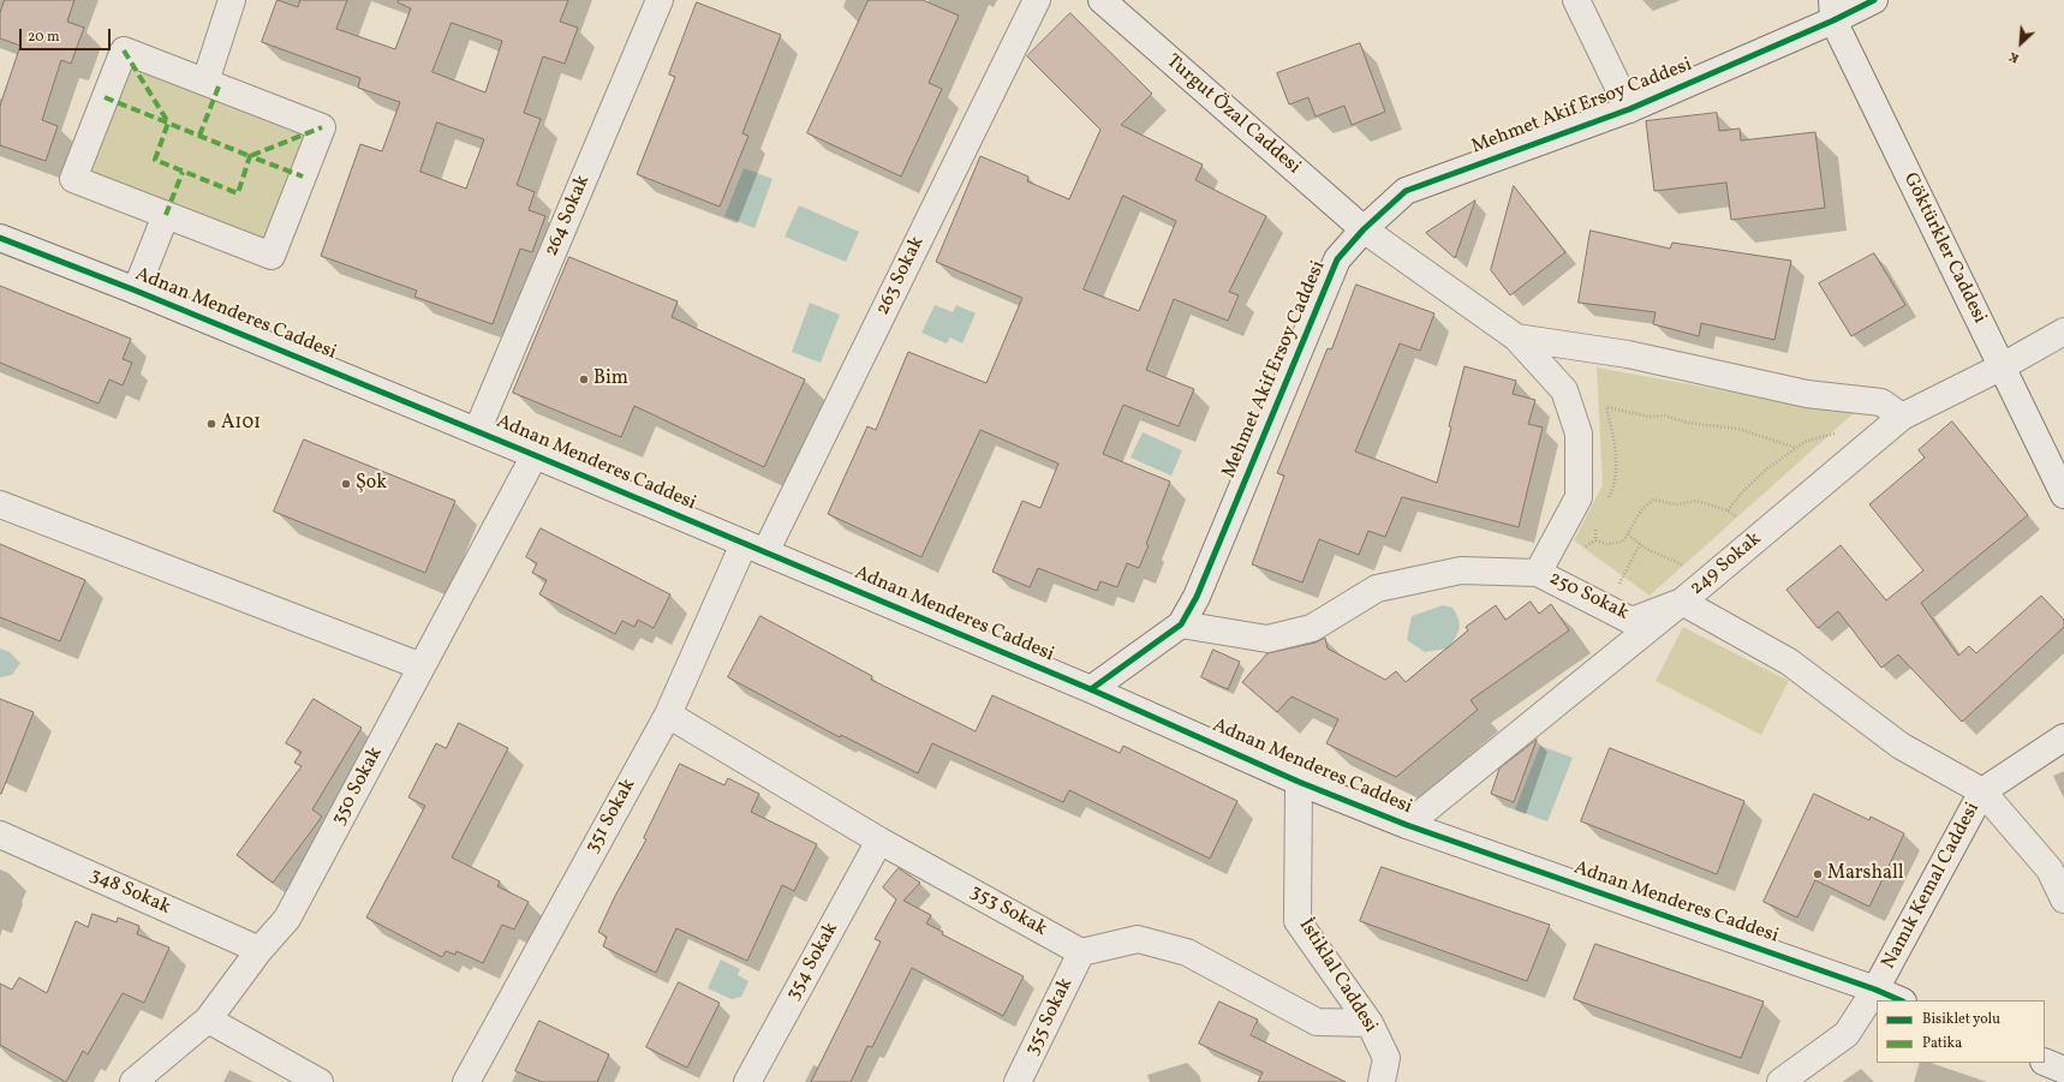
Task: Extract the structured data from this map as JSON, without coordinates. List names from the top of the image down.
{
  "streets": {
    "street": [
      "Mehmet Akif Ersoy Caddesi",
      "Turgut Özal Caddesi",
      "264 Sokak",
      "Göktürkler Caddesi",
      "263 Sokak",
      "Adnan Menderes Caddesi",
      "249 Sokak",
      "250 Sokak",
      "350 Sokak",
      "351 Sokak",
      "Namık Kemal Caddesi",
      "348 Sokak",
      "353 Sokak",
      "354 Sokak",
      "İstiklal Caddesi",
      "355 Sokak"
    ]
  },
  "crossings": [
    ["Mehmet Akif Ersoy Caddesi", "Turgut Özal Caddesi"],
    ["Mehmet Akif Ersoy Caddesi", "Göktürkler Caddesi"],
    ["Mehmet Akif Ersoy Caddesi", "Adnan Menderes Caddesi"],
    ["Mehmet Akif Ersoy Caddesi", "250 Sokak"],
    ["264 Sokak", "Adnan Menderes Caddesi"],
    ["Göktürkler Caddesi", "249 Sokak"],
    ["263 Sokak", "Adnan Menderes Caddesi"],
    ["263 Sokak", "351 Sokak"],
    ["Adnan Menderes Caddesi", "249 Sokak"],
    ["Adnan Menderes Caddesi", "350 Sokak"],
    ["Adnan Menderes Caddesi", "351 Sokak"],
    ["Adnan Menderes Caddesi", "Namık Kemal Caddesi"],
    ["Adnan Menderes Caddesi", "İstiklal Caddesi"],
    ["249 Sokak", "250 Sokak"],
    ["350 Sokak", "348 Sokak"],
    ["351 Sokak", "353 Sokak"],
    ["353 Sokak", "354 Sokak"],
    ["353 Sokak", "355 Sokak"]
  ],
  "places": [
    "Bim",
    "A101",
    "Şok",
    "Marshall"
  ],
  "legend": ["Bisiklet yolu", "Patika"],
  "scale_bar": "20 m",
  "north": "bottom left"
}
